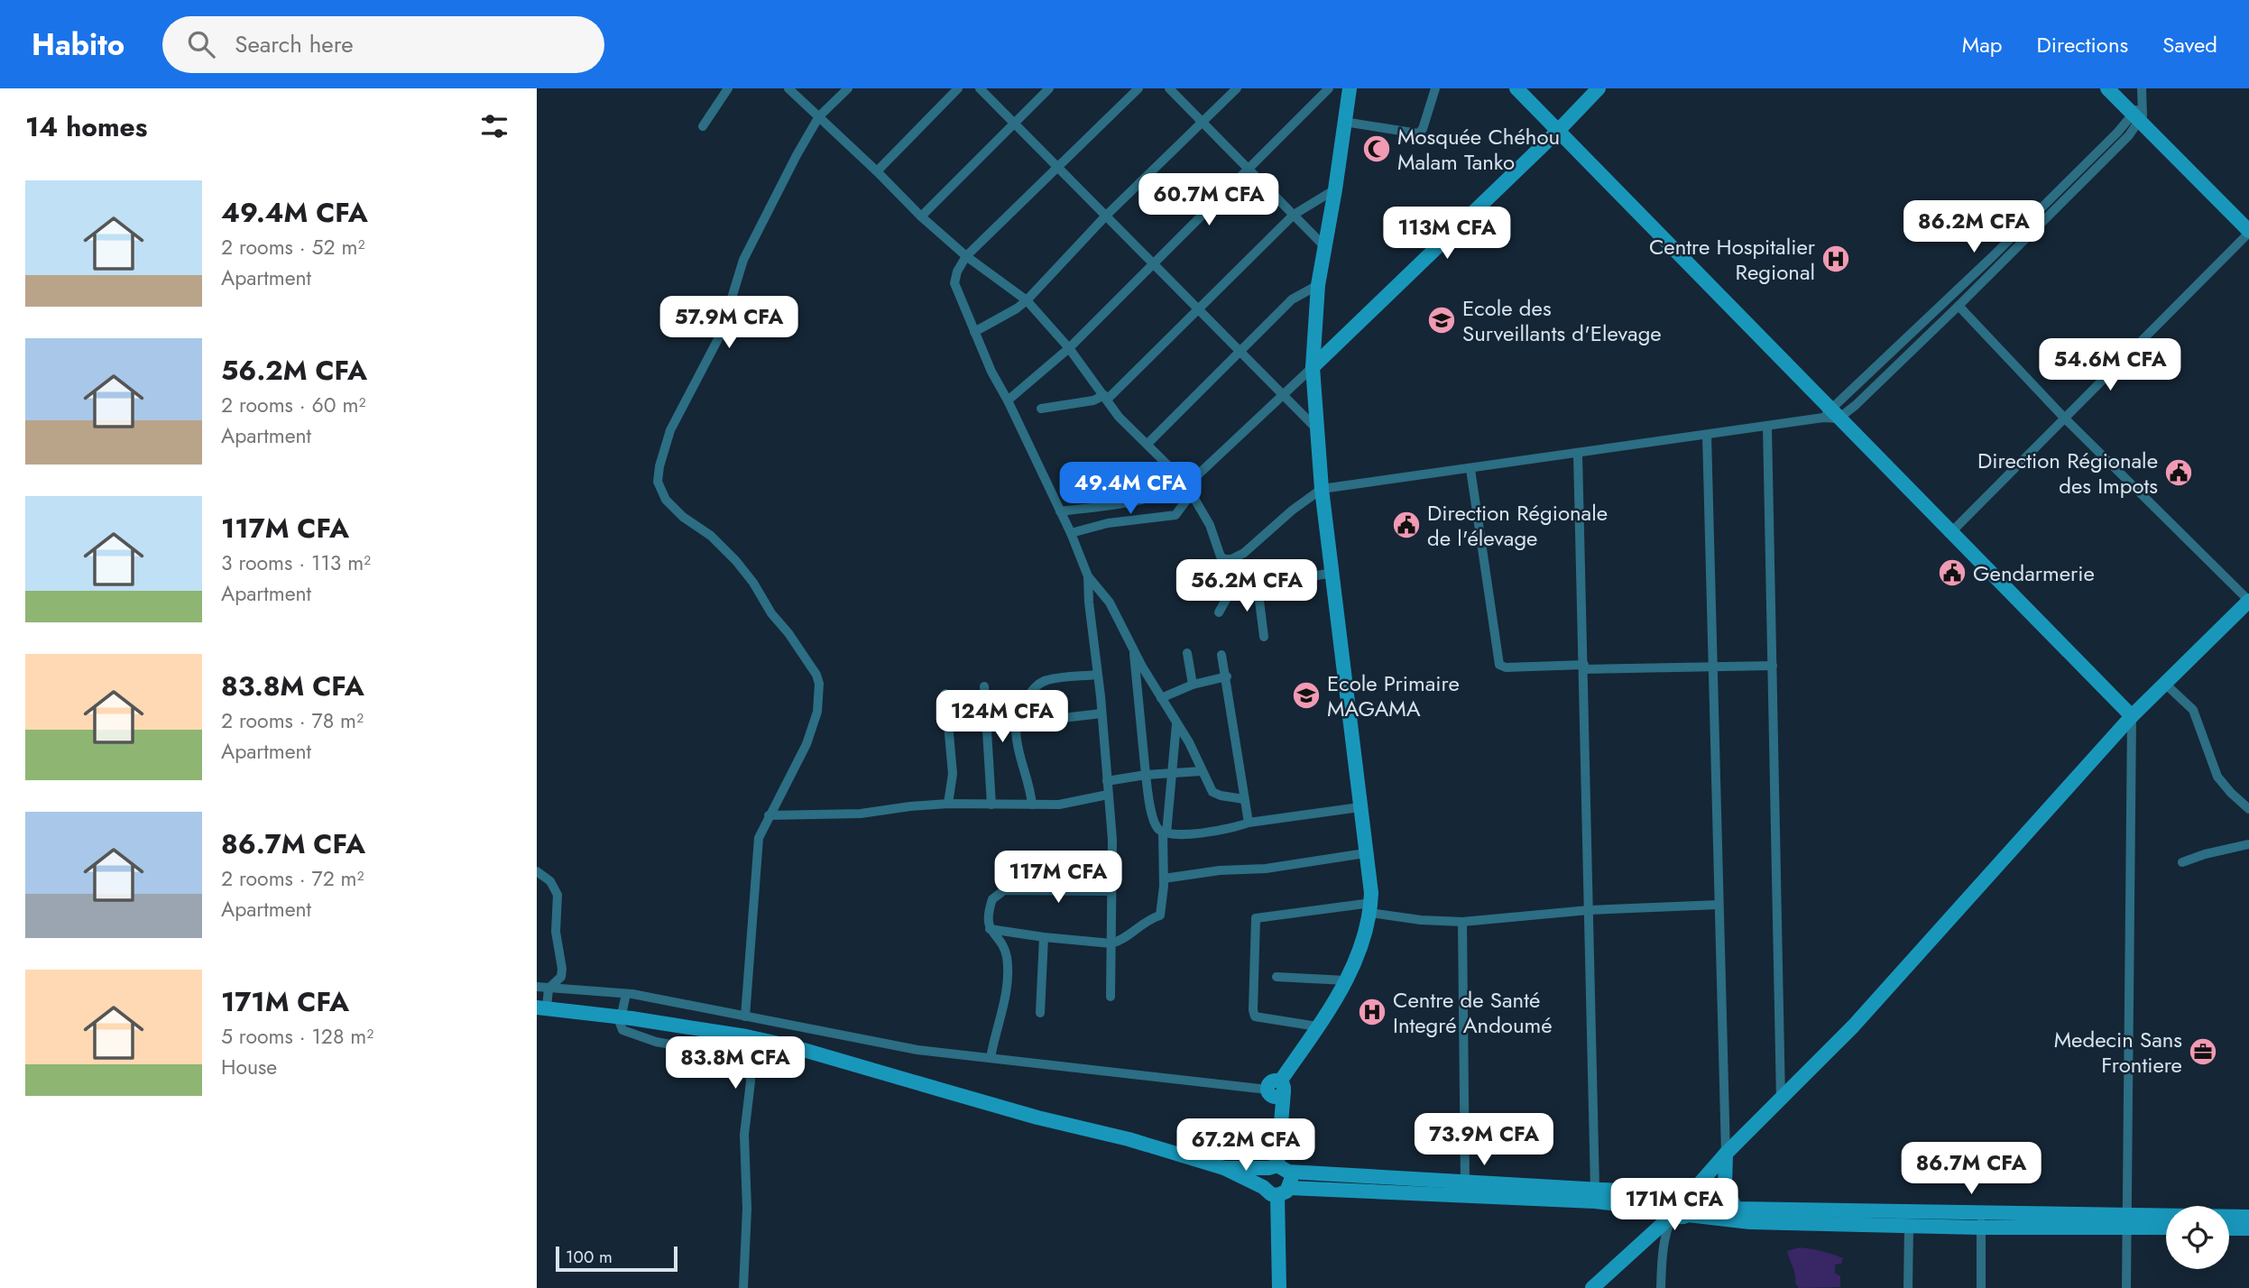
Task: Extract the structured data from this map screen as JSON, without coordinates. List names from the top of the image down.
{
  "places": {
    "mosque": ["Mosquée Chéhou Malam Tanko"],
    "hospital": ["Centre Hospitalier Regional", "Centre de Santé Integré Andoumé"],
    "school or university": ["Ecole des Surveillants d'Elevage", "Ecole Primaire MAGAMA"],
    "public building": ["Direction Régionale des Impots", "Direction Régionale de l'élevage", "Gendarmerie"],
    "office": ["Medecin Sans Frontiere"]
  },
  "scale_bar": "100 m",
  "page": {
    "header": "Habito",
    "search": "Search here",
    "nav": ["Map", "Directions", "Saved"],
    "heading": "14 homes",
    "list": [
      {
        "name": "49.4M CFA",
        "note": "2 rooms · 52 m² · Apartment"
      },
      {
        "name": "56.2M CFA",
        "note": "2 rooms · 60 m² · Apartment"
      },
      {
        "name": "117M CFA",
        "note": "3 rooms · 113 m² · Apartment"
      },
      {
        "name": "83.8M CFA",
        "note": "2 rooms · 78 m² · Apartment"
      },
      {
        "name": "86.7M CFA",
        "note": "2 rooms · 72 m² · Apartment"
      },
      {
        "name": "171M CFA",
        "note": "5 rooms · 128 m² · House"
      }
    ],
    "price": [
      "60.7M CFA",
      "86.2M CFA",
      "113M CFA",
      "57.9M CFA",
      "54.6M CFA",
      "49.4M CFA",
      "56.2M CFA",
      "124M CFA",
      "117M CFA",
      "83.8M CFA",
      "73.9M CFA",
      "67.2M CFA",
      "86.7M CFA",
      "171M CFA"
    ],
    "scale": "100 m"
  }
}
